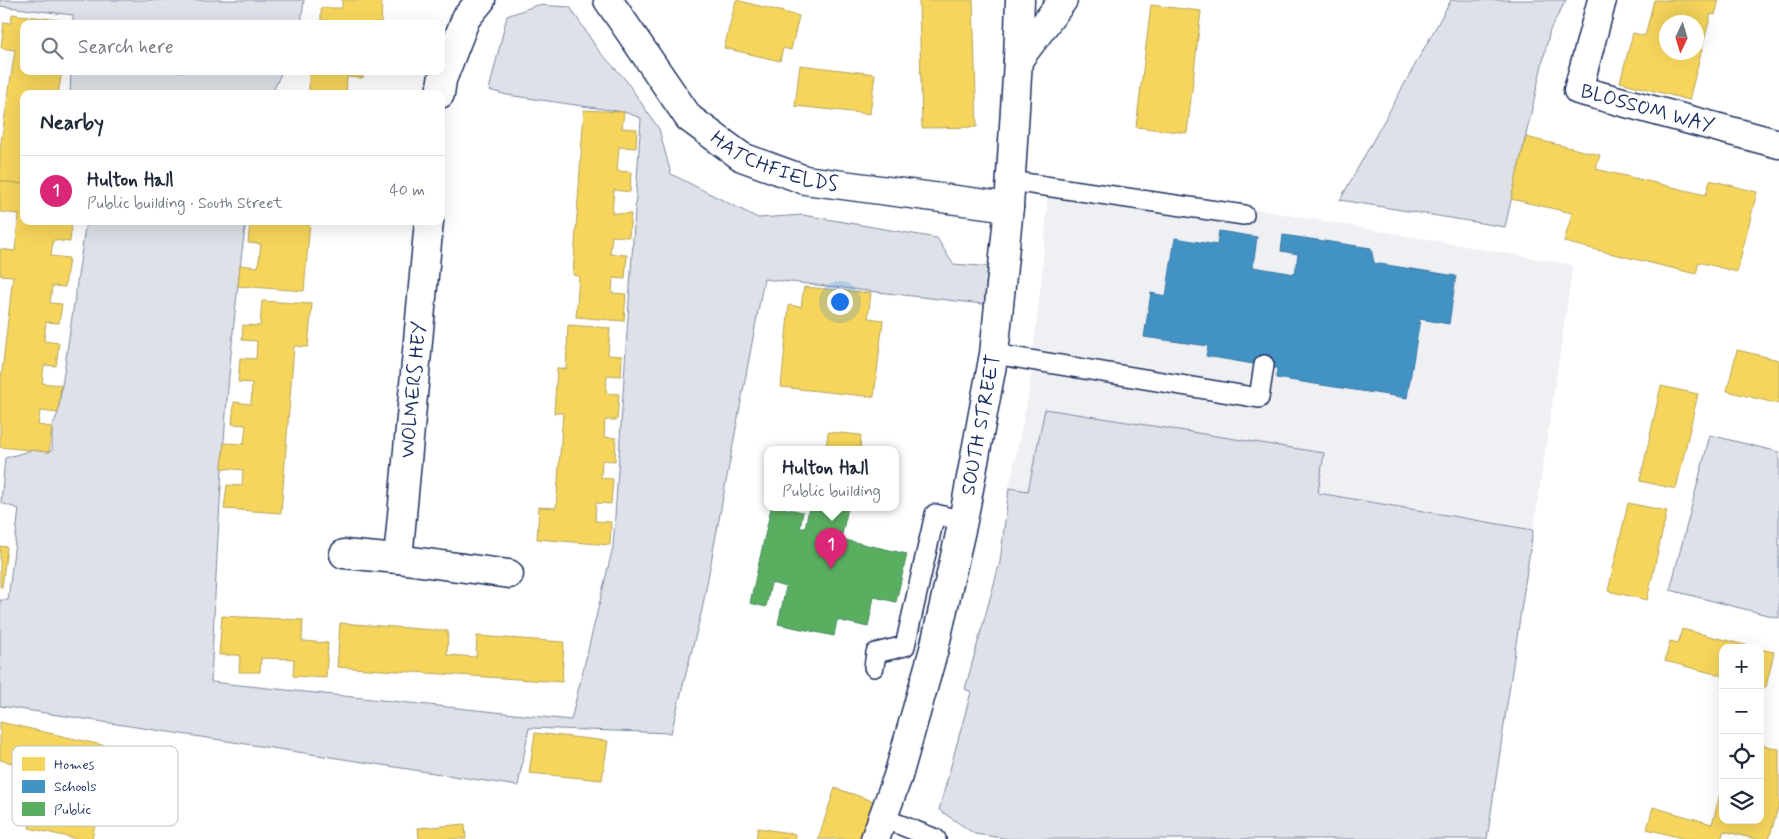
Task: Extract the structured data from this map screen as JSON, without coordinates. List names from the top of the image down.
{
  "streets": {
    "street": [
      "BLOSSOM WAY",
      "HATCHFIELDS",
      "WOLMERS HEY",
      "SOUTH STREET"
    ]
  },
  "crossings": [
    ["HATCHFIELDS", "SOUTH STREET"]
  ],
  "legend": ["Homes", "Schools", "Public"],
  "north": "bottom",
  "page": {
    "search": "Search here",
    "heading": "Nearby",
    "list": [
      {
        "mark": "1",
        "name": "Hulton Hall",
        "note": "Public building · South Street",
        "value": "40 m"
      }
    ],
    "popup": ["Hulton Hall", "Public building"],
    "pins": "1",
    "map_buttons": ["+", "−"]
  }
}
